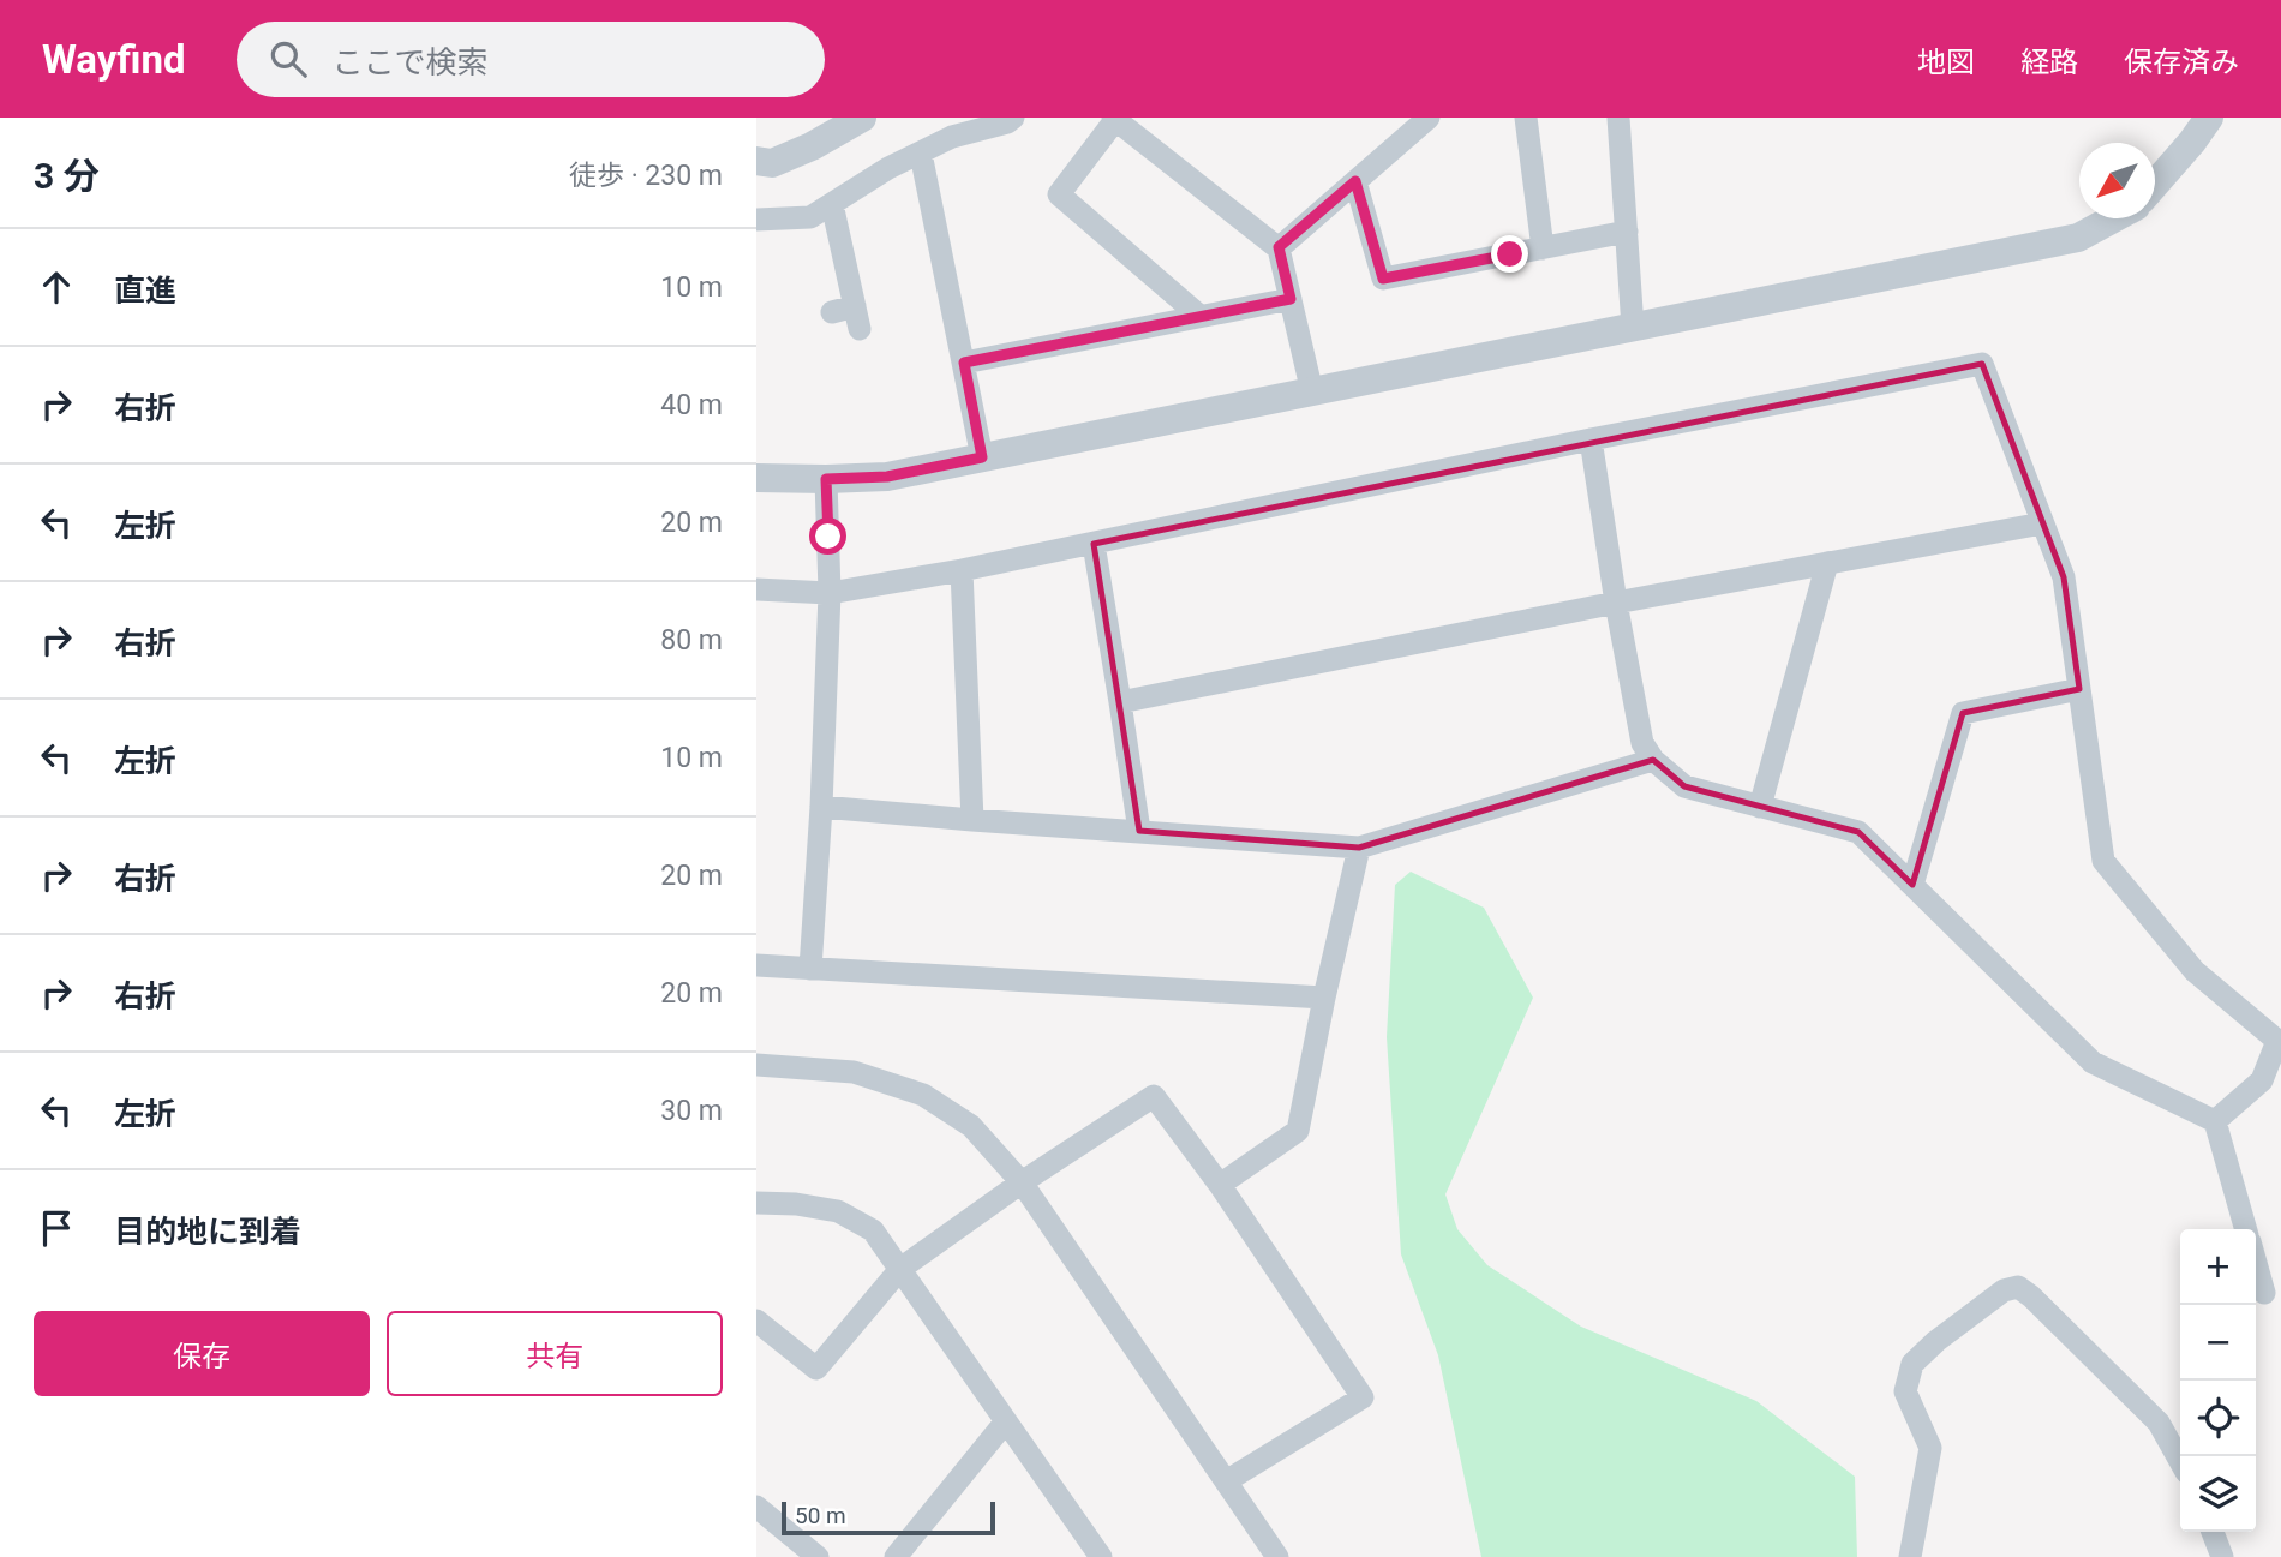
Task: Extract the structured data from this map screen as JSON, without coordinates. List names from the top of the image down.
{
  "scale_bar": "50 m",
  "north": "bottom left",
  "page": {
    "header": "Wayfind",
    "search": "ここで検索",
    "nav": ["地図", "経路", "保存済み"],
    "heading": ["3 分", "徒歩 · 230 m"],
    "list": [
      ["直進", "10 m"],
      ["右折", "40 m"],
      ["左折", "20 m"],
      ["右折", "80 m"],
      ["左折", "10 m"],
      ["右折", "20 m"],
      ["右折", "20 m"],
      ["左折", "30 m"],
      "目的地に到着"
    ],
    "map_buttons": ["+", "−"],
    "buttons": ["保存", "共有"],
    "scale": "50 m"
  }
}
